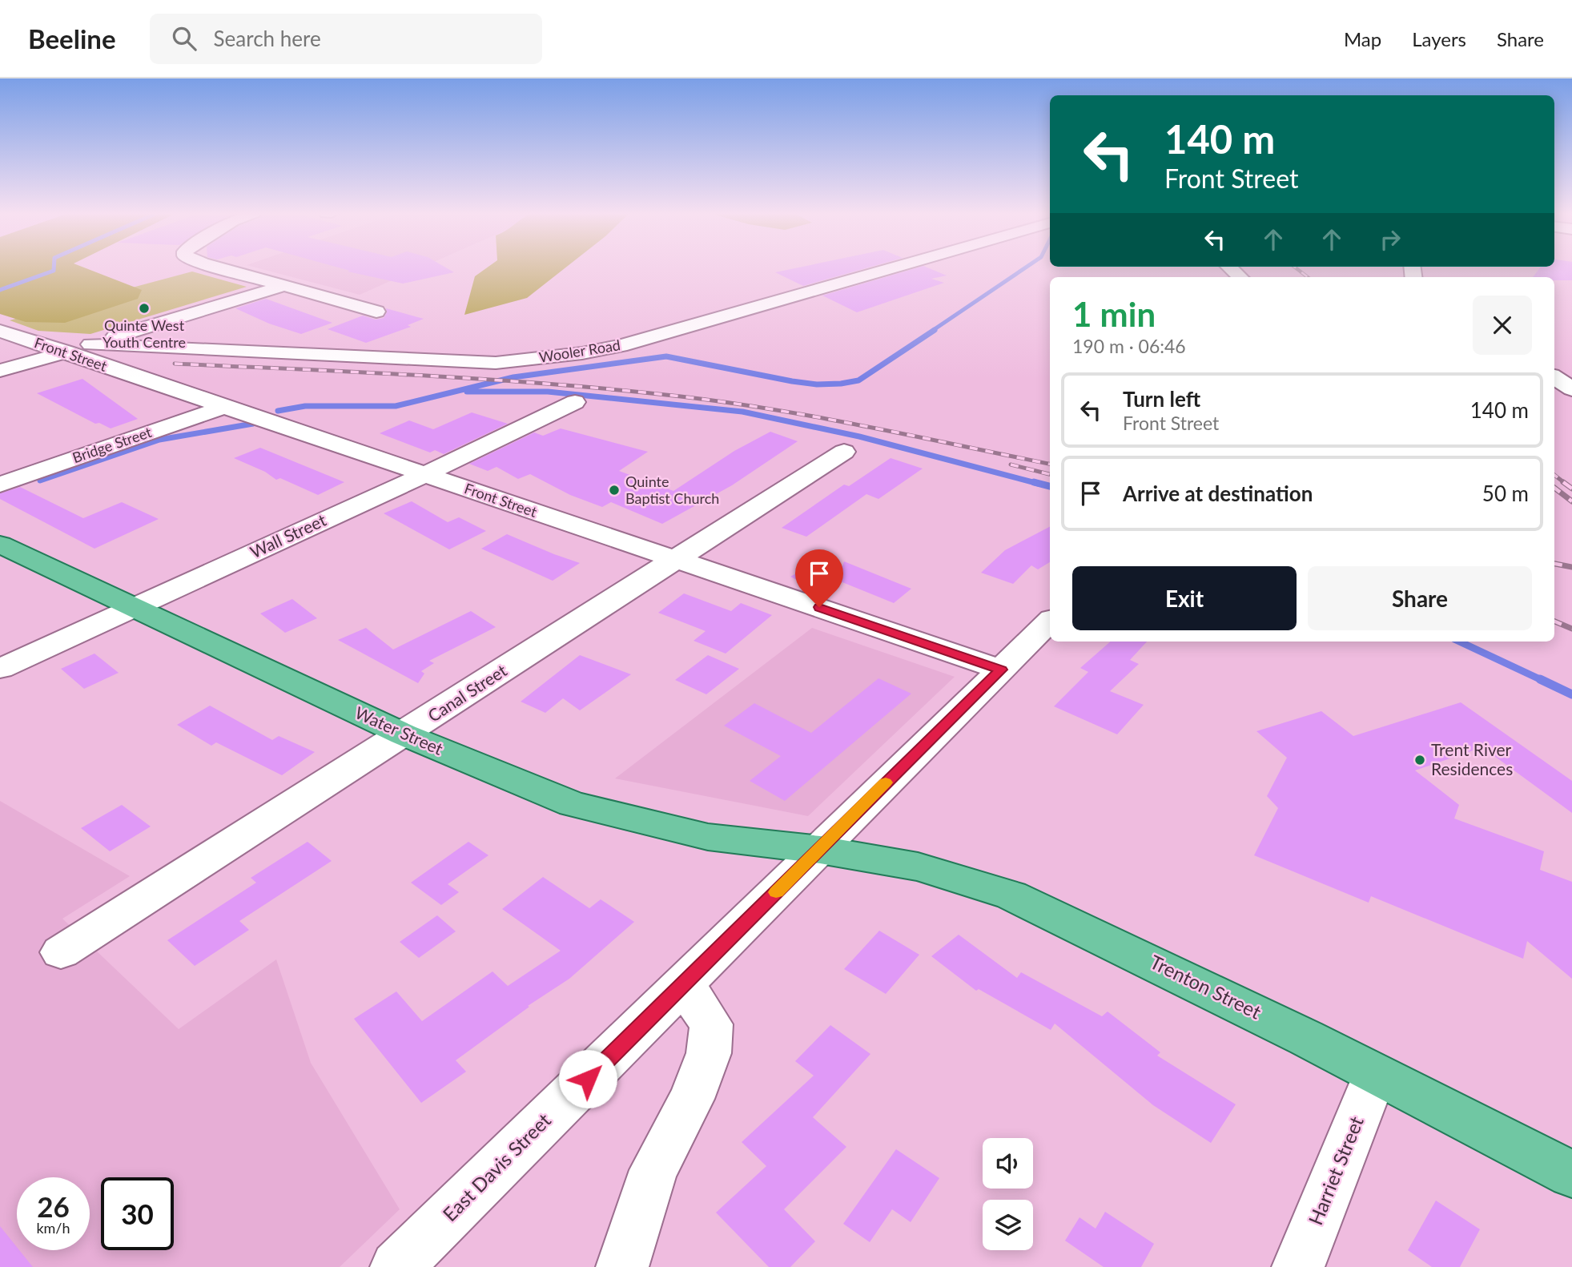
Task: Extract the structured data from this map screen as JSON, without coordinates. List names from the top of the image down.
{
  "streets": {
    "main road": ["Water Street", "Trenton Street"],
    "street": [
      "Wooler Road",
      "Front Street",
      "Bridge Street",
      "Wall Street",
      "Canal Street",
      "East Davis Street",
      "Harriet Street"
    ]
  },
  "crossings": [
    ["Front Street", "Bridge Street"],
    ["Front Street", "Wall Street"],
    ["Front Street", "Canal Street"],
    ["Front Street", "East Davis Street"],
    ["Wall Street", "Water Street"],
    ["Canal Street", "Water Street"],
    ["Water Street", "Trenton Street"],
    ["Water Street", "East Davis Street"],
    ["Trenton Street", "East Davis Street"],
    ["Trenton Street", "Harriet Street"]
  ],
  "places": ["Quinte West Youth Centre", "Quinte Baptist Church", "Trent River Residences"],
  "page": {
    "header": "Beeline",
    "search": "Search here",
    "nav": ["Map", "Layers", "Share"],
    "turn": ["140 m", "Front Street"],
    "heading": ["1 min", "190 m · 06:46"],
    "list": [
      {
        "name": "Turn left",
        "note": "Front Street",
        "value": "140 m"
      },
      {
        "name": "Arrive at destination",
        "value": "50 m"
      }
    ],
    "buttons": ["Exit", "Share"],
    "speed": "26 km/h",
    "limit": "30"
  }
}
